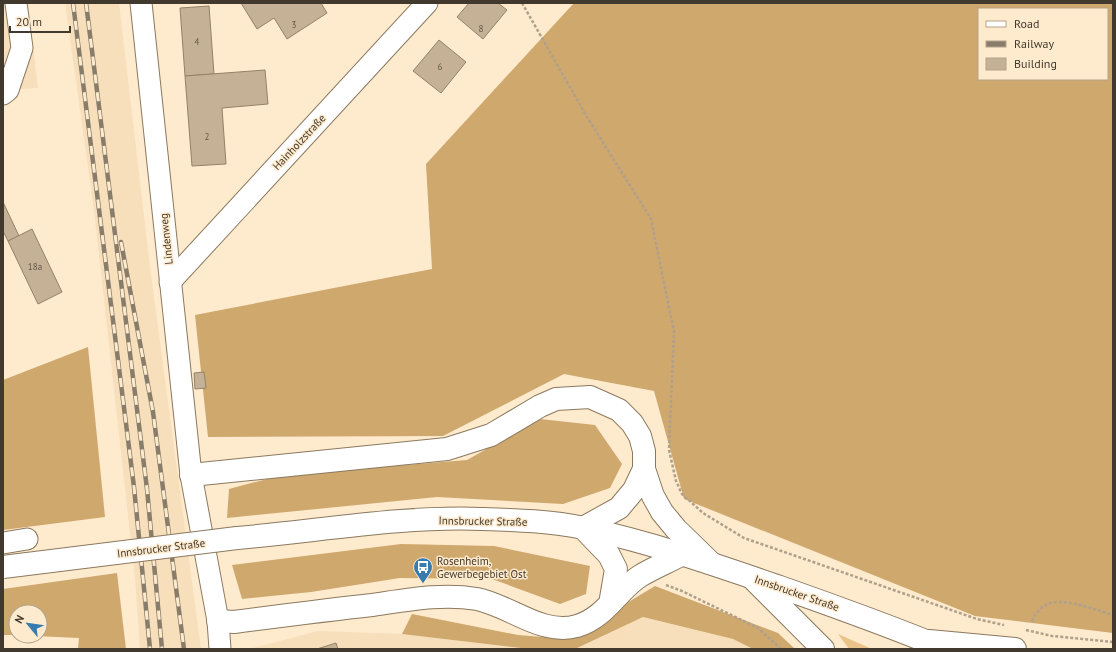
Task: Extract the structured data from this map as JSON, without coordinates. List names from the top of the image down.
{
  "streets": {
    "main road": ["Innsbrucker Straße"],
    "street": ["Hainholzstraße", "Lindenweg"]
  },
  "crossings": [
    ["Hainholzstraße", "Lindenweg"]
  ],
  "places": {
    "bus stop": ["Rosenheim, Gewerbegebiet Ost"]
  },
  "house_numbers": [
    "3",
    "8",
    "4",
    "6",
    "2",
    "18a"
  ],
  "legend": ["Road", "Railway", "Building"],
  "scale_bar": "20 m",
  "north": "top left"
}
